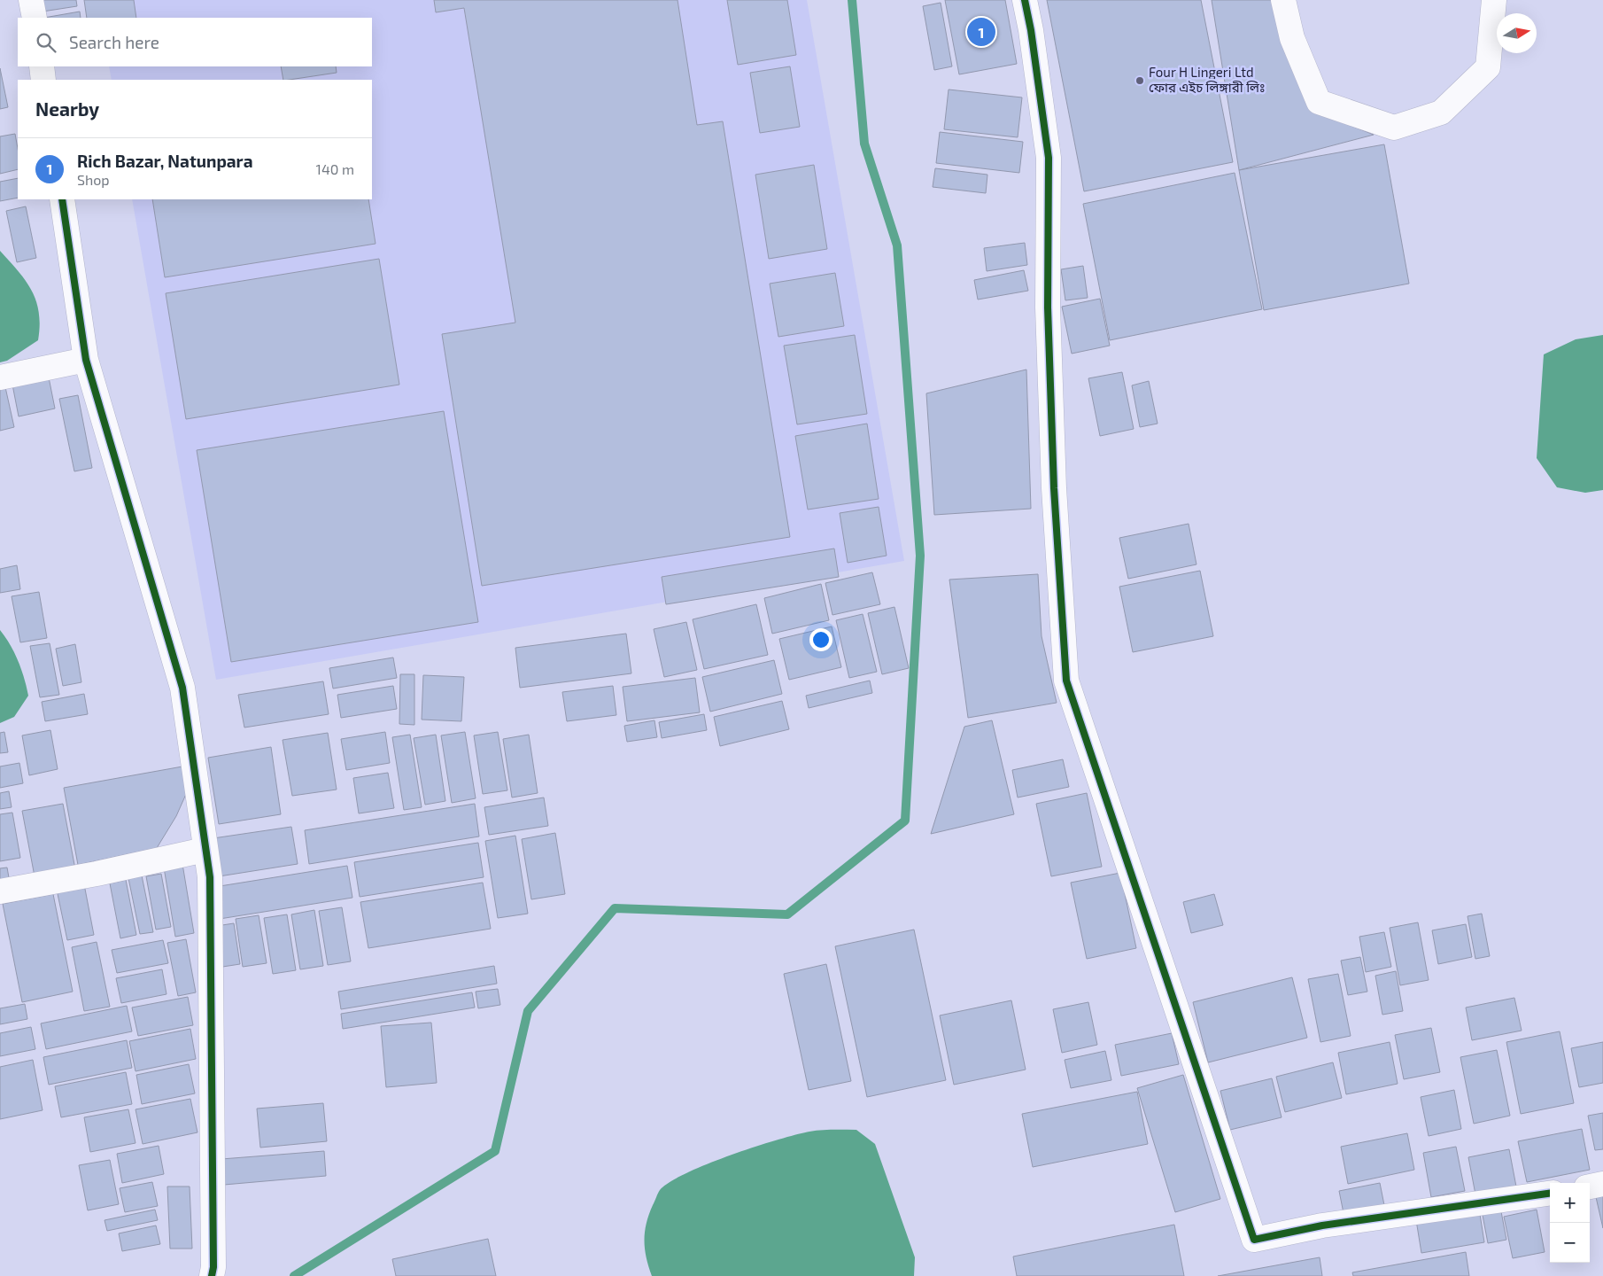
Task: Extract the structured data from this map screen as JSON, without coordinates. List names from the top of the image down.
{
  "places": ["Four H Lingeri Ltd ফোর এইচ লিঙ্গারী লিঃ"],
  "north": "right",
  "page": {
    "pins": "1",
    "search": "Search here",
    "heading": "Nearby",
    "list": [
      {
        "mark": "1",
        "name": "Rich Bazar, Natunpara",
        "note": "Shop",
        "value": "140 m"
      }
    ],
    "map_buttons": ["+", "−"]
  }
}
